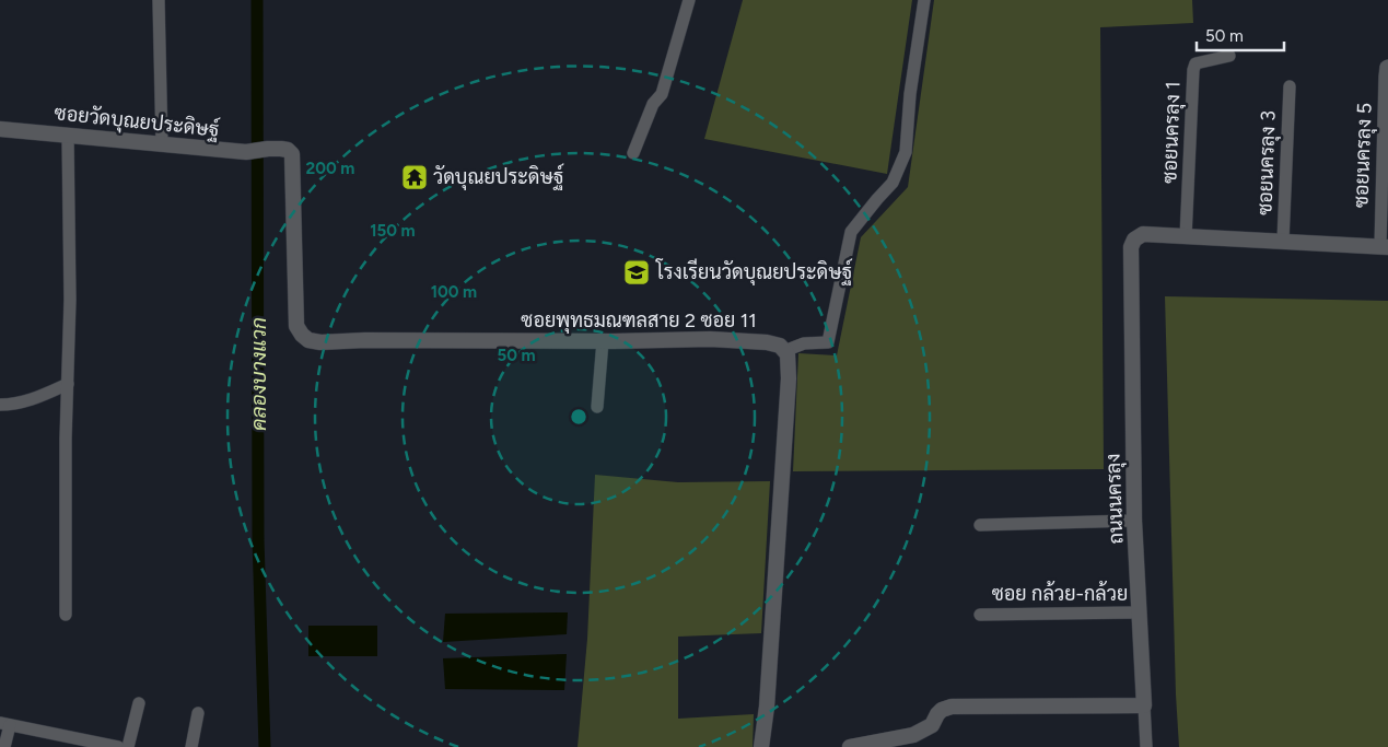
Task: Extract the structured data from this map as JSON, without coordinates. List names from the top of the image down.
{
  "streets": {
    "street": [
      "ซอยวัดบุณยประดิษฐ์",
      "ซอยนครลุง 1",
      "ซอยนครลุง 5",
      "ซอยนครลุง 3",
      "ซอยพุทธมณฑลสาย 2 ซอย 11",
      "ถนนนครลุง",
      "ซอย กล้วย-กล้วย"
    ]
  },
  "crossings": [
    ["ซอยวัดบุณยประดิษฐ์", "ซอยพุทธมณฑลสาย 2 ซอย 11"],
    ["ซอยนครลุง 1", "ถนนนครลุง"],
    ["ซอยนครลุง 5", "ถนนนครลุง"],
    ["ซอยนครลุง 3", "ถนนนครลุง"],
    ["ถนนนครลุง", "ซอย กล้วย-กล้วย"]
  ],
  "water": ["คลองบางแวก"],
  "places": {
    "temple": ["วัดบุณยประดิษฐ์"],
    "school or university": ["โรงเรียนวัดบุณยประดิษฐ์"]
  },
  "scale_bar": "50 m",
  "rings": [
    "200 m",
    "150 m",
    "100 m",
    "50 m"
  ]
}
